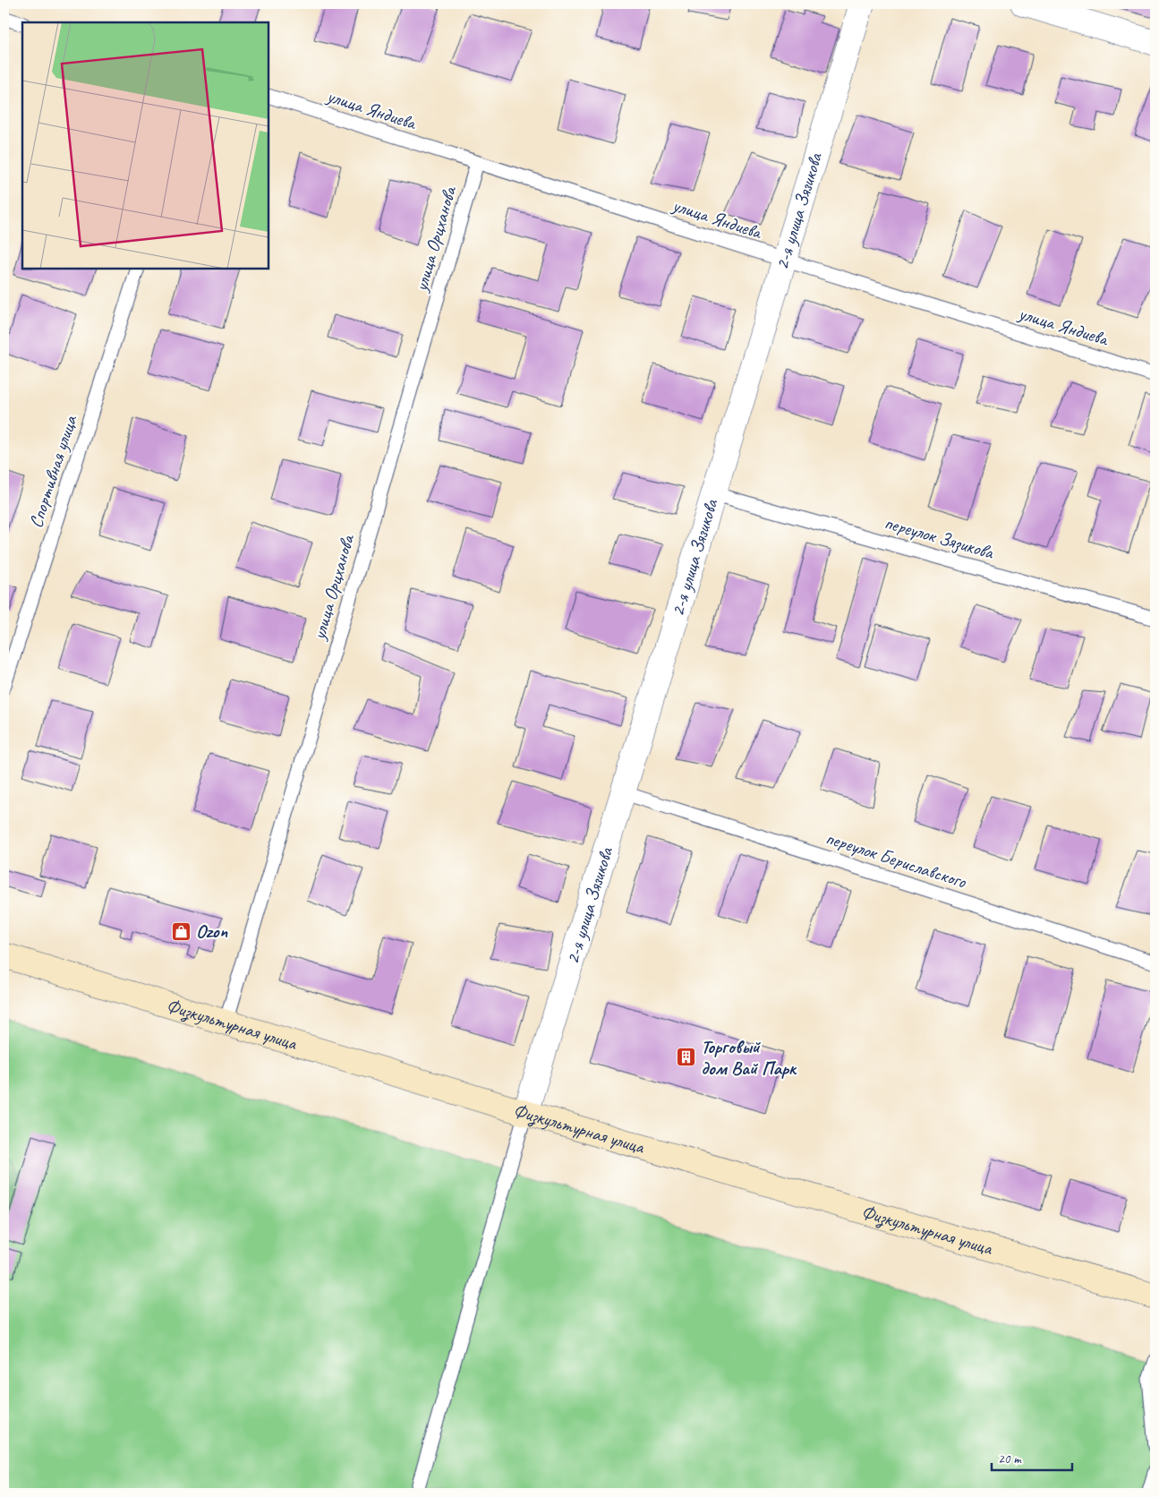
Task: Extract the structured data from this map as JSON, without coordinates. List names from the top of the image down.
{
  "streets": {
    "main road": ["Физкультурная улица"],
    "street": ["2-я улица Зязикова"],
    "lane": [
      "улица Яндиева",
      "улица Орцханова",
      "Спортивная улица",
      "переулок Зязикова",
      "переулок Бериславского"
    ]
  },
  "crossings": [
    ["улица Яндиева", "2-я улица Зязикова"],
    ["улица Яндиева", "улица Орцханова"],
    ["2-я улица Зязикова", "переулок Зязикова"],
    ["2-я улица Зязикова", "переулок Бериславского"],
    ["2-я улица Зязикова", "Физкультурная улица"],
    ["улица Орцханова", "Физкультурная улица"]
  ],
  "places": {
    "shop": ["Ozon"],
    "building": ["Торговый дом Вай Парк"]
  },
  "scale_bar": "20 m"
}
